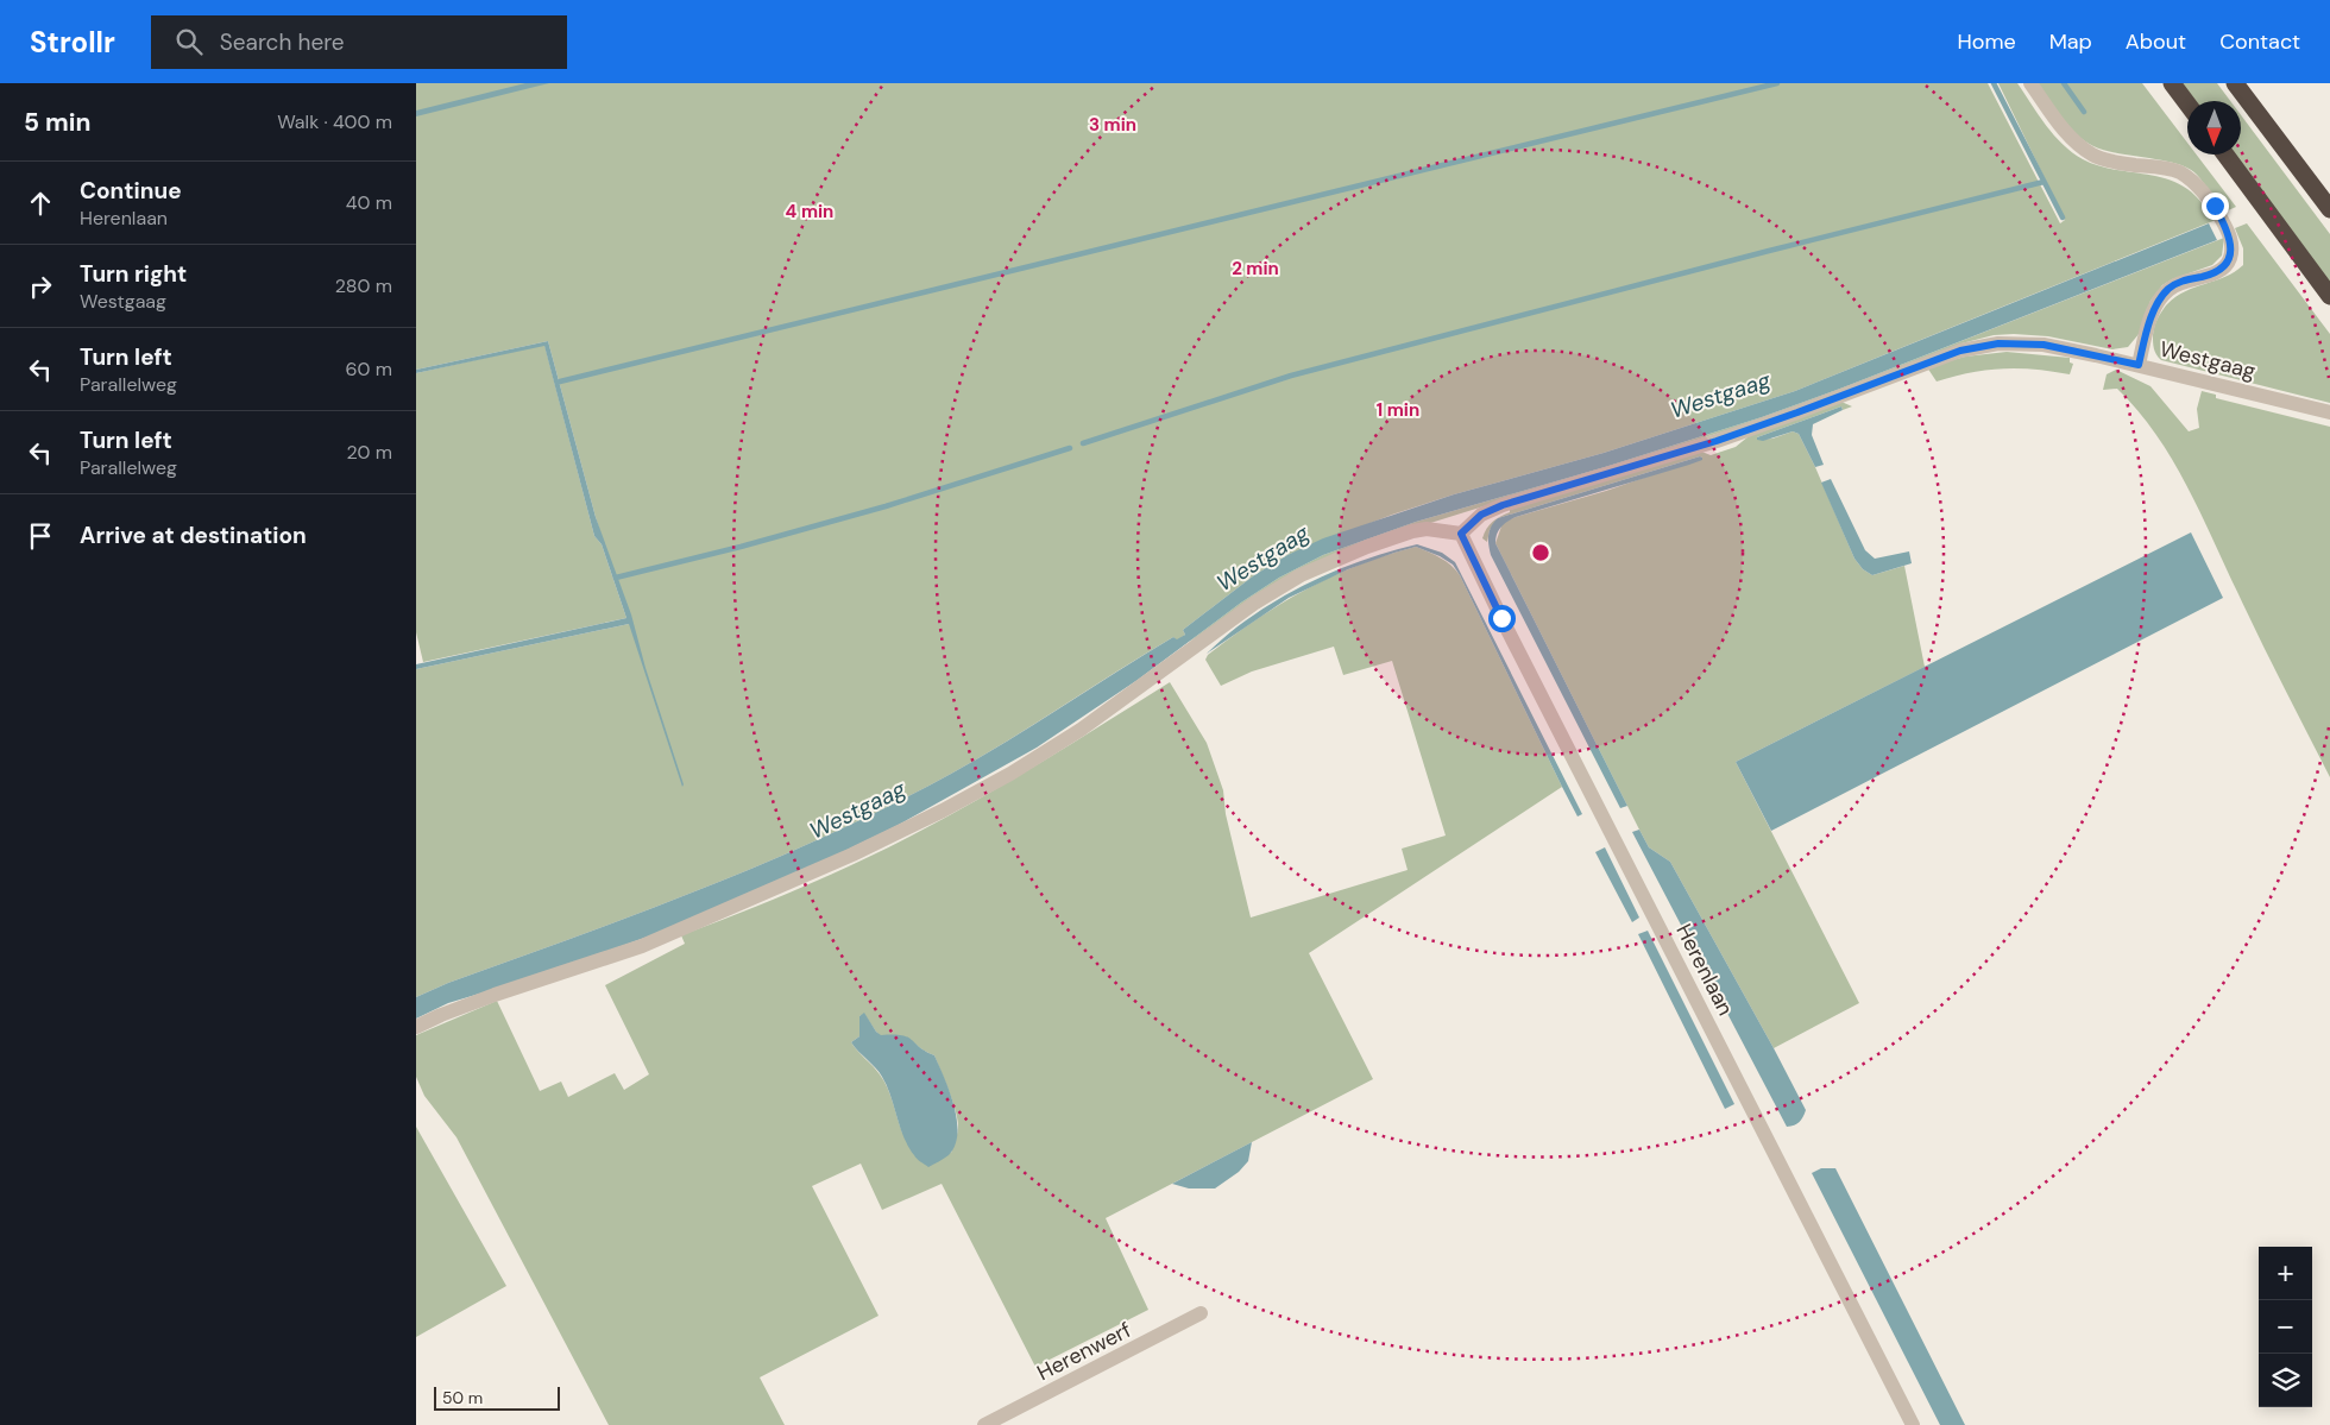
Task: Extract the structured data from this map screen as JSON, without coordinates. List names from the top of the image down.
{
  "streets": {
    "street": ["Westgaag", "Herenlaan", "Herenwerf"]
  },
  "crossings": [
    ["Westgaag", "Herenlaan"]
  ],
  "water": ["Westgaag"],
  "scale_bar": "50 m",
  "north": "bottom",
  "page": {
    "header": "Strollr",
    "search": "Search here",
    "nav": [
      "Home",
      "Map",
      "About",
      "Contact"
    ],
    "heading": ["5 min", "Walk · 400 m"],
    "list": [
      ["Continue", "Herenlaan", "40 m"],
      ["Turn right", "Westgaag", "280 m"],
      ["Turn left", "Parallelweg", "60 m"],
      ["Turn left", "Parallelweg", "20 m"],
      "Arrive at destination"
    ],
    "map_buttons": ["+", "−"],
    "scale": "50 m"
  },
  "rings": [
    "3 min",
    "4 min",
    "2 min",
    "1 min"
  ]
}
